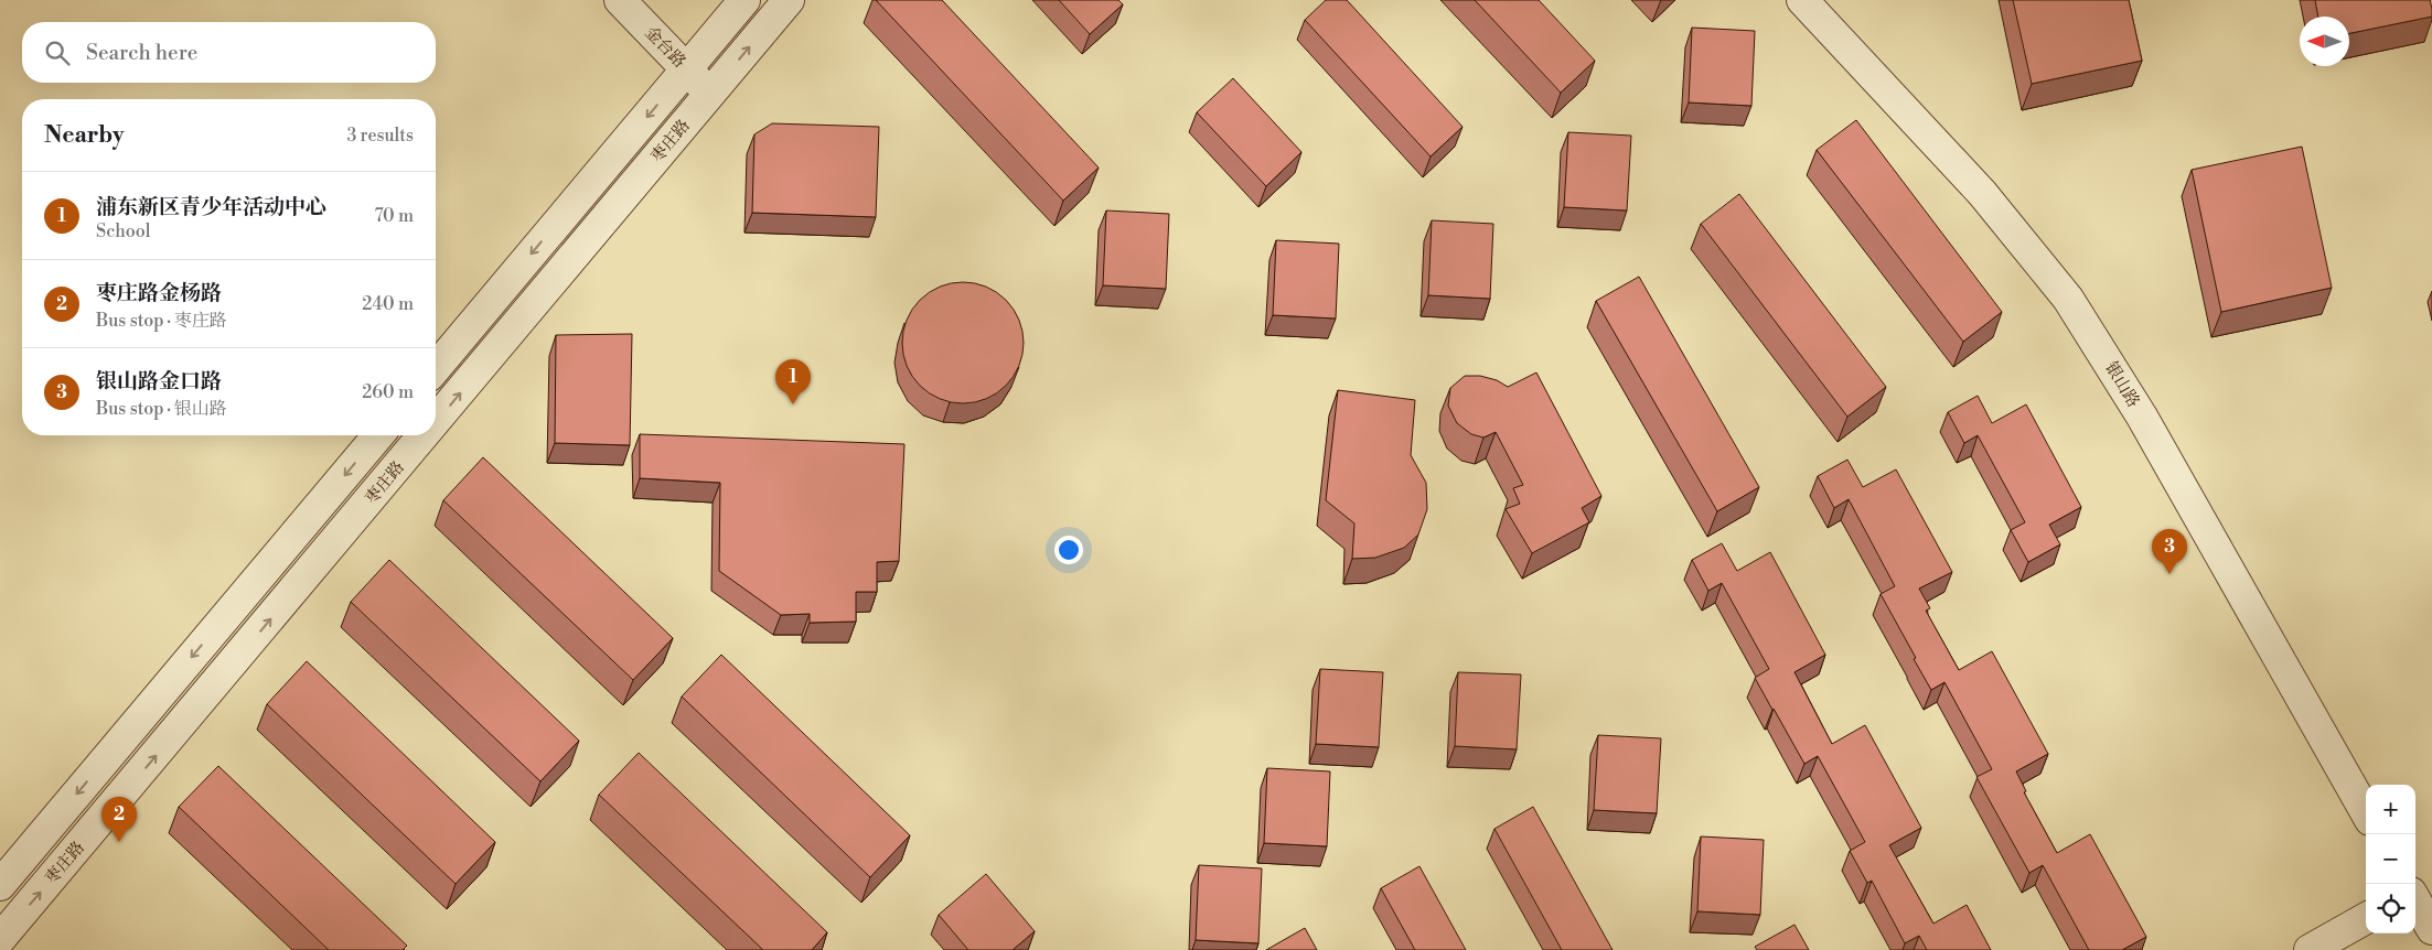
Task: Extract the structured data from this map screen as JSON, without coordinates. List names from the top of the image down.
{
  "streets": {
    "street": ["金台路", "枣庄路", "银山路"]
  },
  "crossings": [
    ["金台路", "枣庄路"]
  ],
  "north": "left",
  "page": {
    "search": "Search here",
    "heading": ["Nearby", "3 results"],
    "list": [
      {
        "mark": "1",
        "name": "浦东新区青少年活动中心",
        "note": "School",
        "value": "70 m"
      },
      {
        "mark": "2",
        "name": "枣庄路金杨路",
        "note": "Bus stop · 枣庄路",
        "value": "240 m"
      },
      {
        "mark": "3",
        "name": "银山路金口路",
        "note": "Bus stop · 银山路",
        "value": "260 m"
      }
    ],
    "pins": ["1", "3", "2"],
    "map_buttons": ["+", "−"]
  }
}
